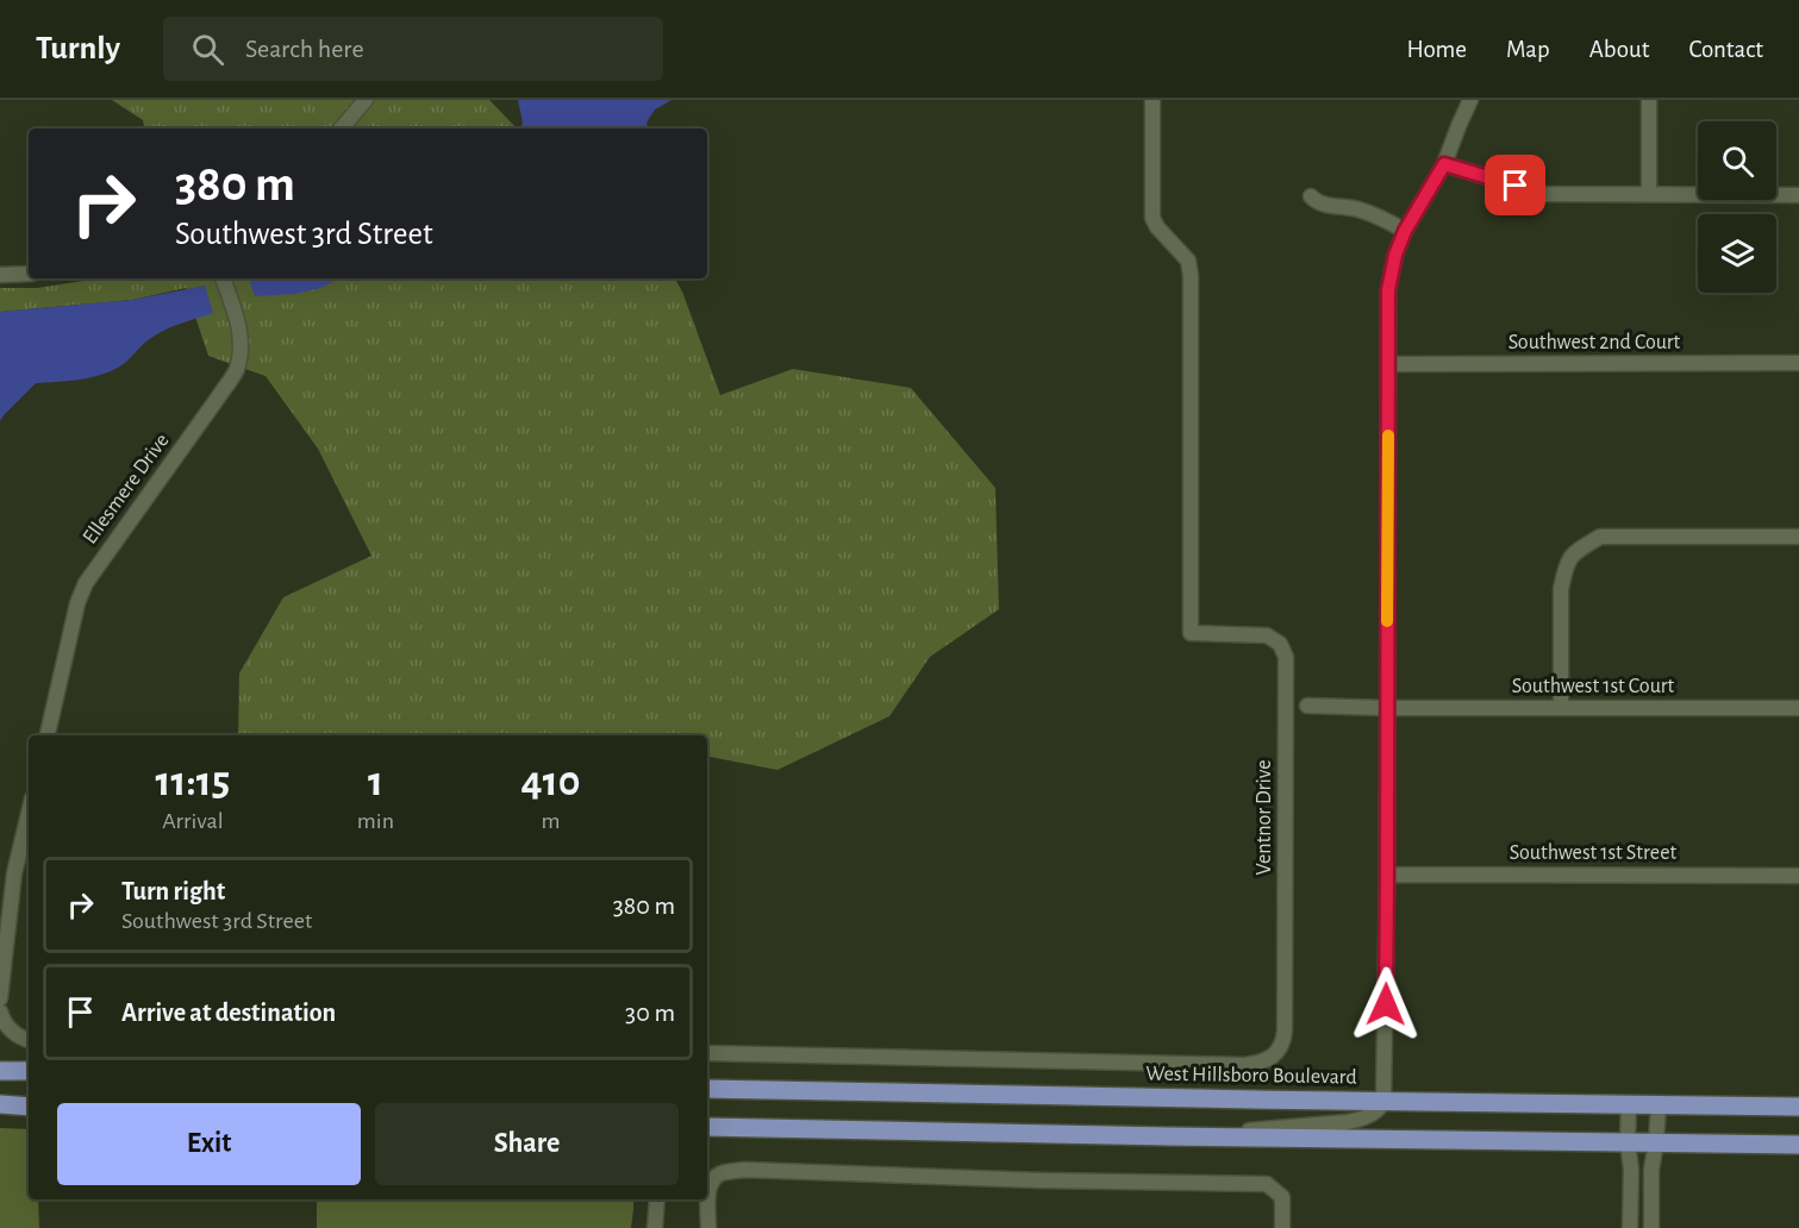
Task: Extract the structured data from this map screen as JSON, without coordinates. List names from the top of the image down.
{
  "streets": {
    "main road": ["West Hillsboro Boulevard"],
    "street": [
      "Southwest 2nd Court",
      "Ellesmere Drive",
      "Southwest 1st Court",
      "Ventnor Drive",
      "Southwest 1st Street"
    ]
  },
  "page": {
    "header": "Turnly",
    "search": "Search here",
    "nav": [
      "Home",
      "Map",
      "About",
      "Contact"
    ],
    "turn": ["380 m", "Southwest 3rd Street"],
    "eta": [
      "11:15",
      "Arrival",
      "1",
      "min",
      "410",
      "m"
    ],
    "list": [
      {
        "name": "Turn right",
        "note": "Southwest 3rd Street",
        "value": "380 m"
      },
      {
        "name": "Arrive at destination",
        "value": "30 m"
      }
    ],
    "buttons": ["Exit", "Share"]
  }
}
